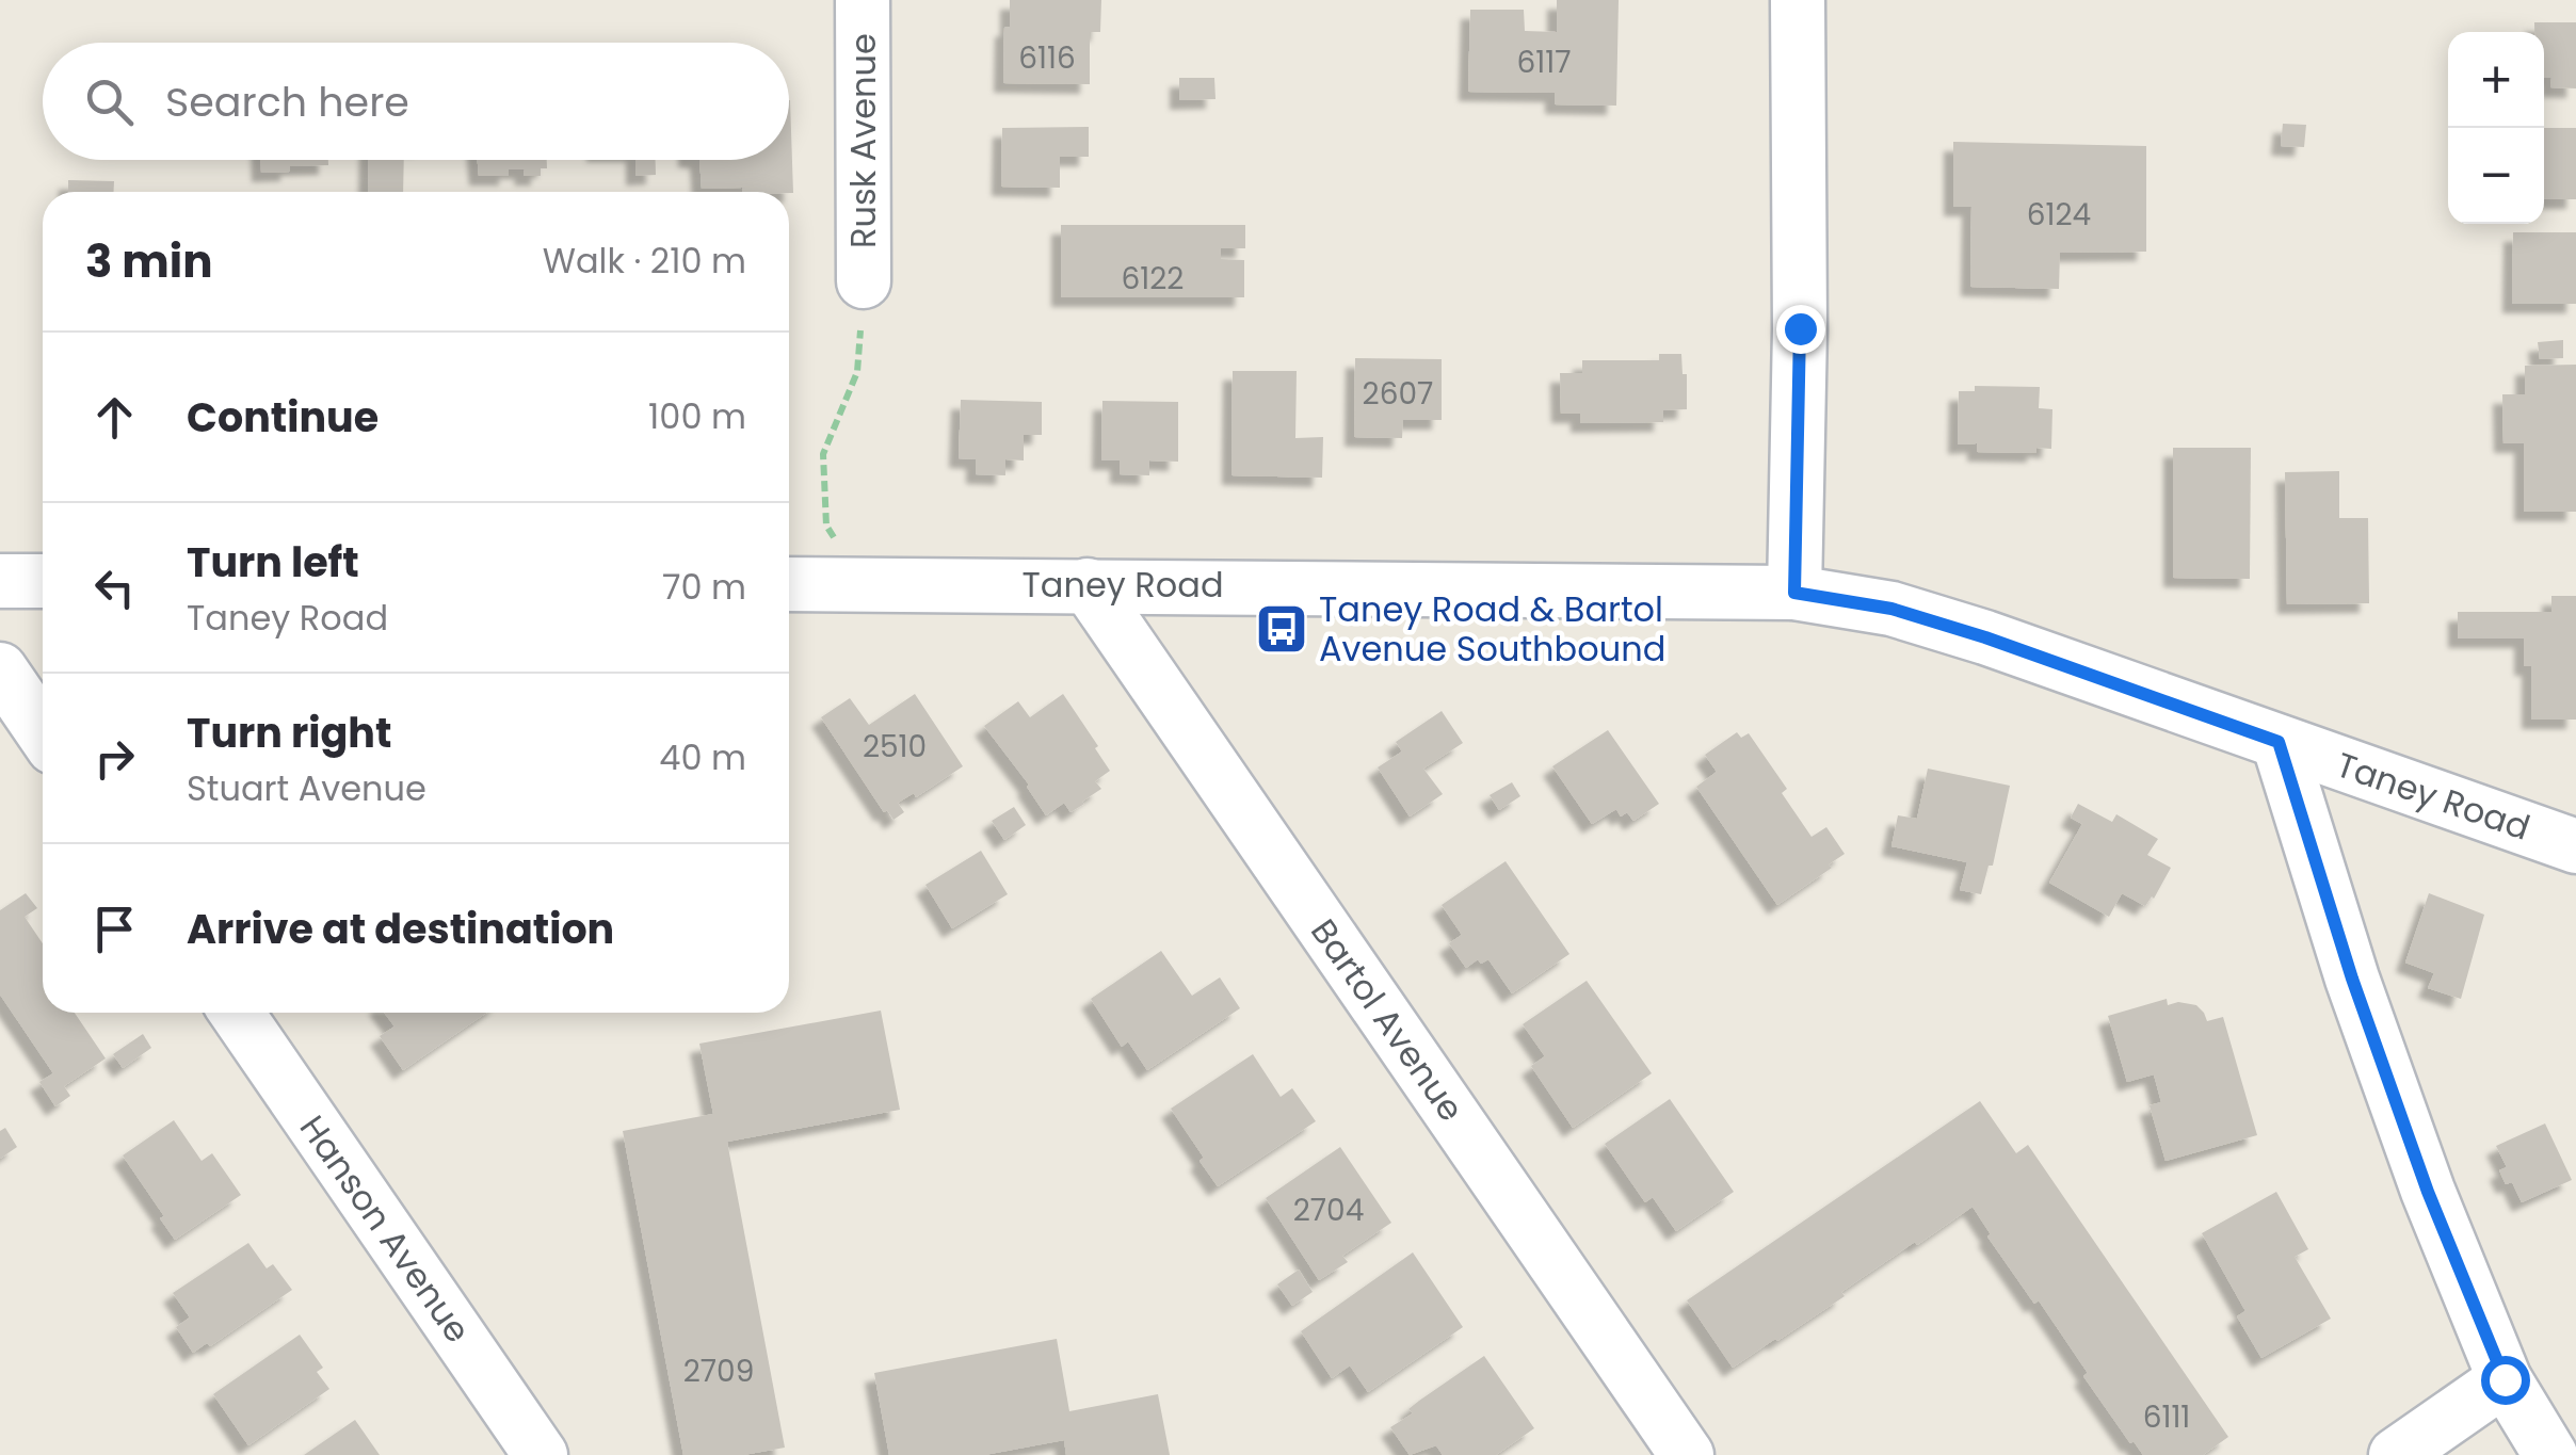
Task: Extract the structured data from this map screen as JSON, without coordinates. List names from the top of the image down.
{
  "streets": {
    "street": [
      "Rusk Avenue",
      "Taney Road",
      "Bartol Avenue",
      "Hanson Avenue"
    ]
  },
  "crossings": [
    ["Taney Road", "Bartol Avenue"]
  ],
  "places": {
    "bus stop": ["Taney Road & Bartol Avenue Southbound"]
  },
  "house_numbers": [
    "6116",
    "6117",
    "6124",
    "6122",
    "2607",
    "2510",
    "2704",
    "2709",
    "6111"
  ],
  "page": {
    "map_buttons": ["+", "−"],
    "search": "Search here",
    "heading": ["3 min", "Walk · 210 m"],
    "list": [
      ["Continue", "100 m"],
      ["Turn left", "Taney Road", "70 m"],
      ["Turn right", "Stuart Avenue", "40 m"],
      "Arrive at destination"
    ]
  }
}
